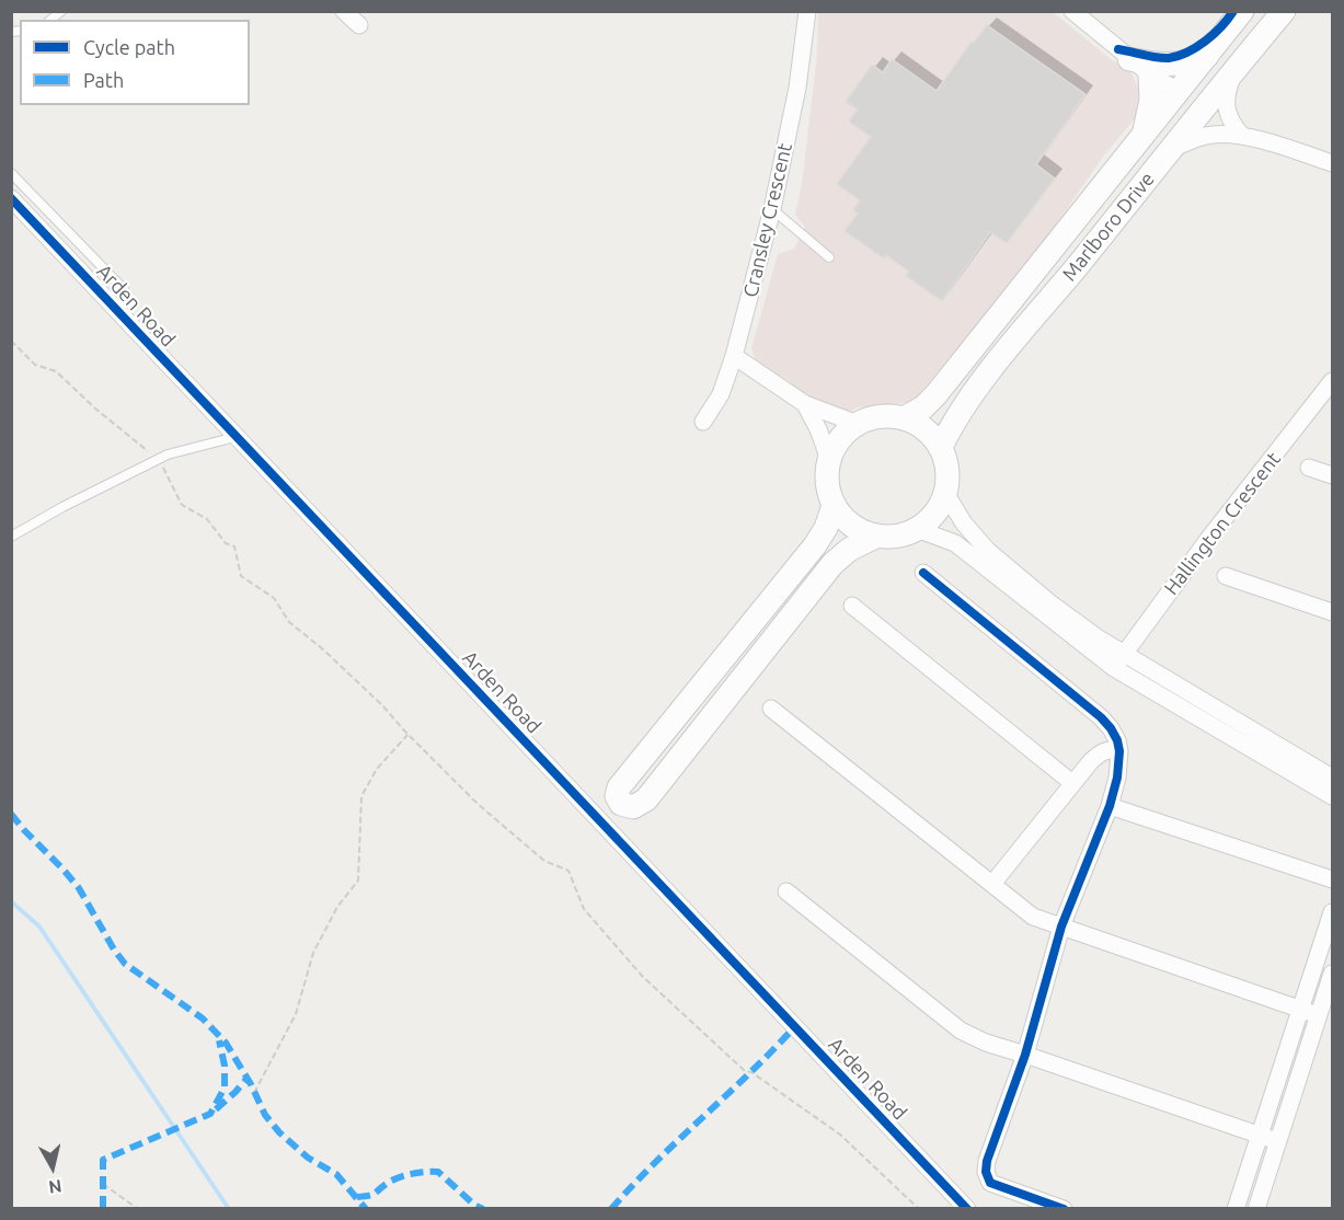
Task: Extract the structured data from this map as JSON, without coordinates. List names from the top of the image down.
{
  "streets": {
    "main road": ["Marlboro Drive"],
    "street": ["Cransley Crescent", "Arden Road", "Hallington Crescent"]
  },
  "legend": ["Cycle path", "Path"],
  "north": "bottom"
}
